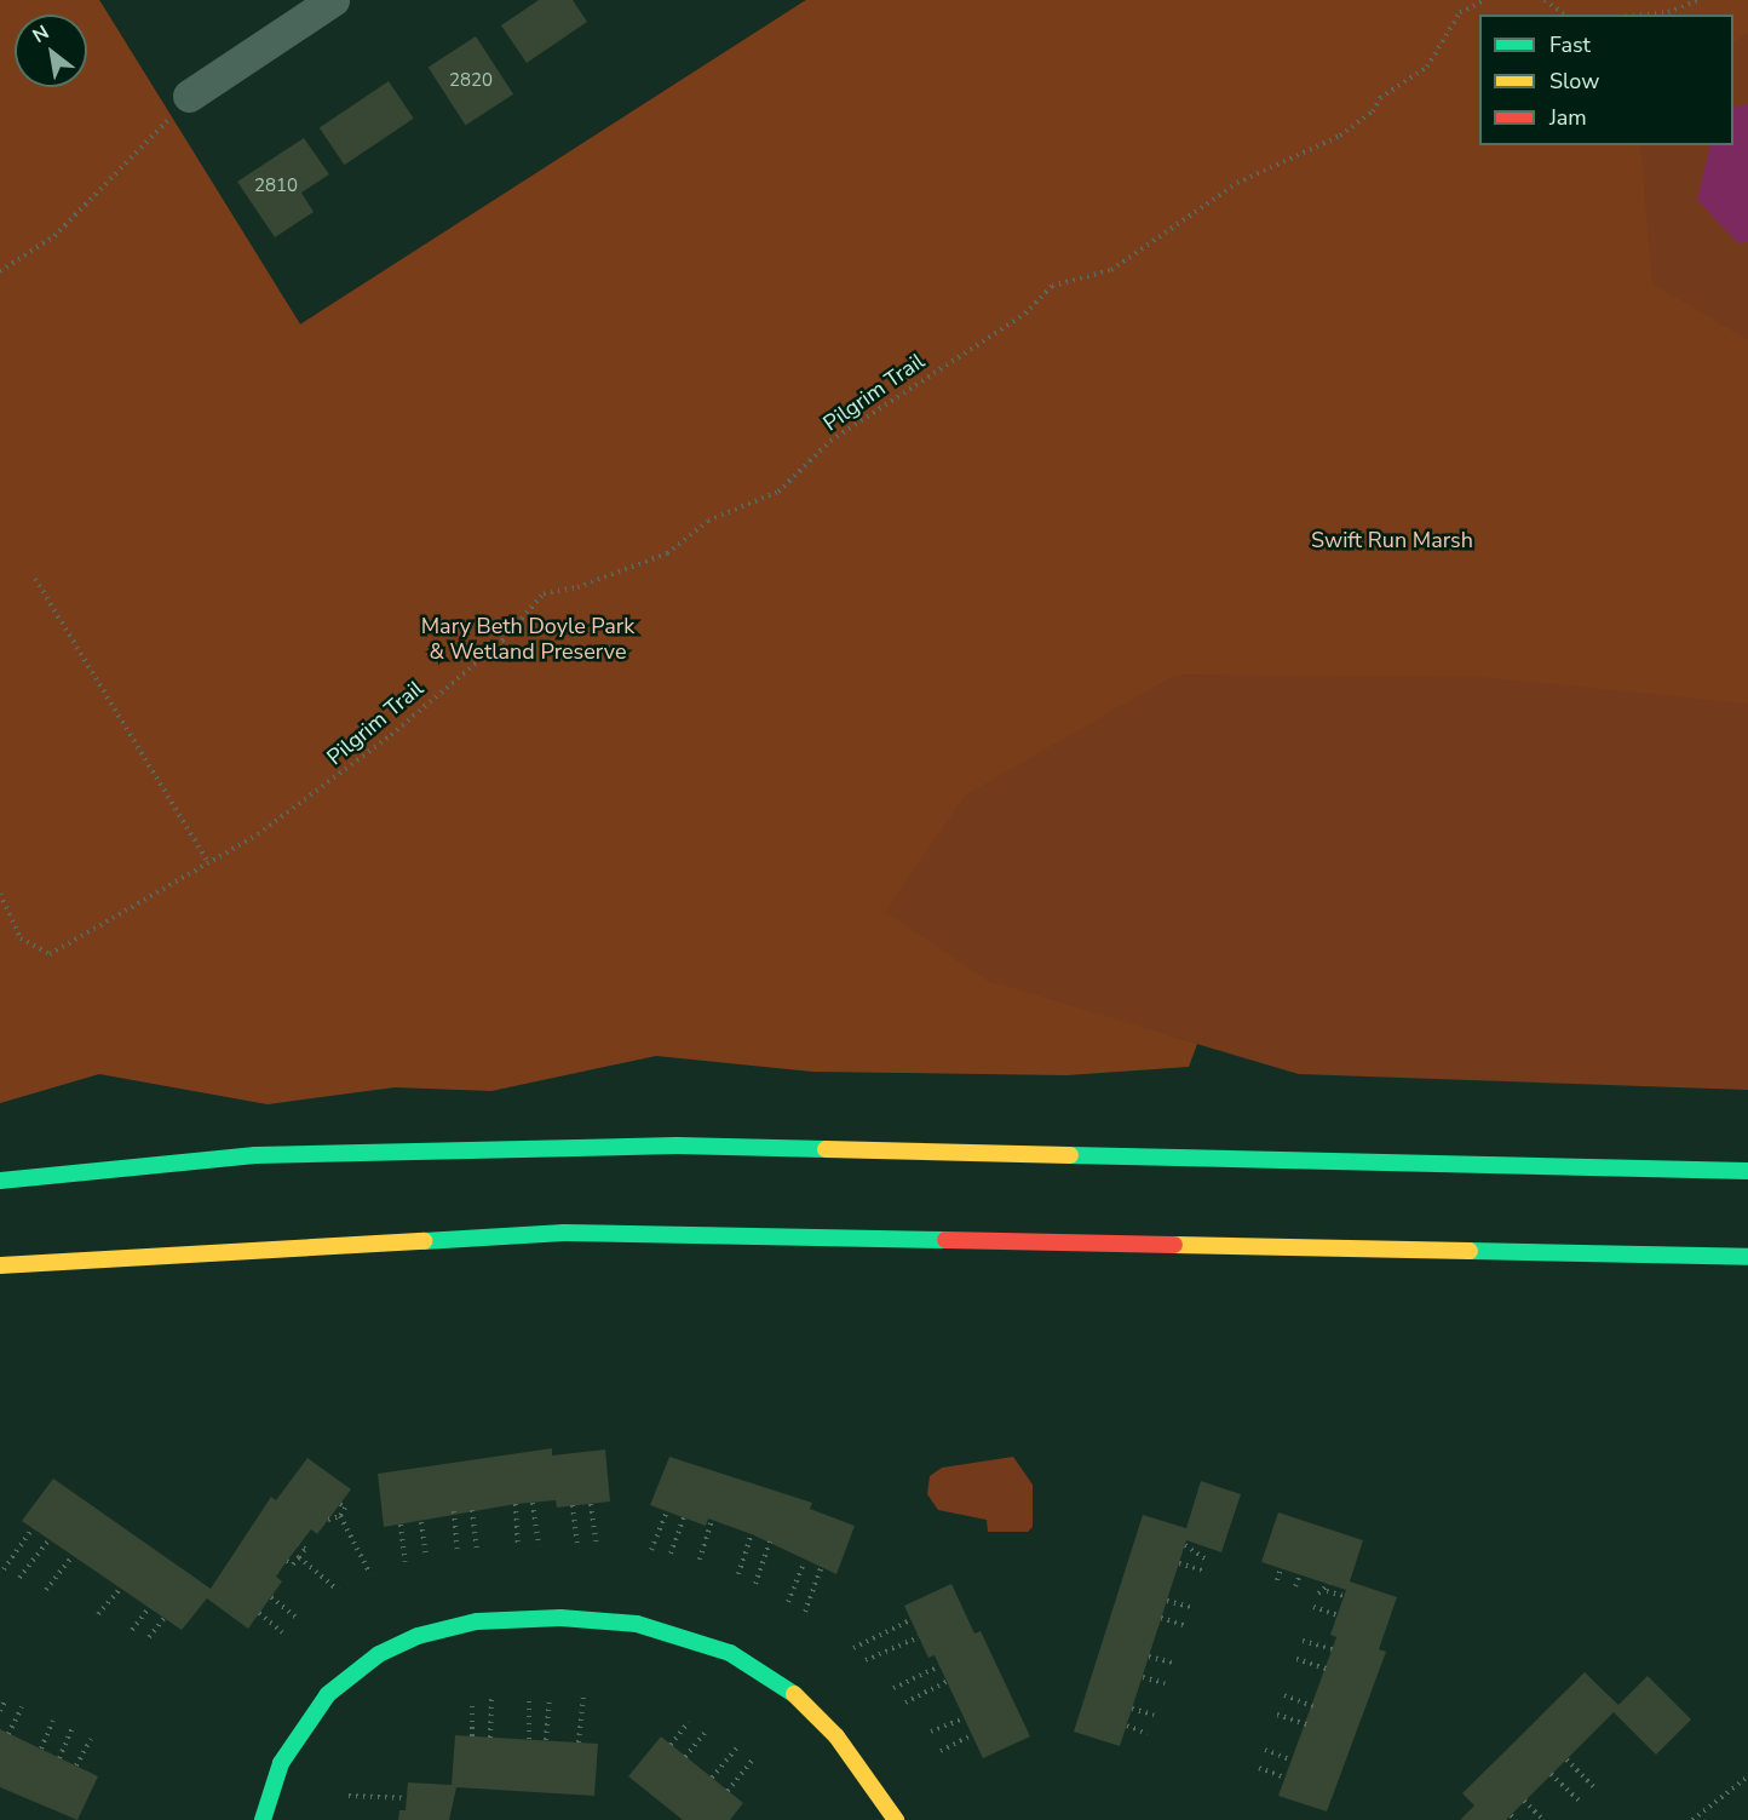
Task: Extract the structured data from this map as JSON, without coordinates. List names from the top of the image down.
{
  "streets": {
    "path": ["Pilgrim Trail"]
  },
  "parks": ["Swift Run Marsh", "Mary Beth Doyle Park & Wetland Preserve"],
  "house_numbers": ["2820", "2810"],
  "legend": ["Fast", "Slow", "Jam"],
  "north": "top left"
}
